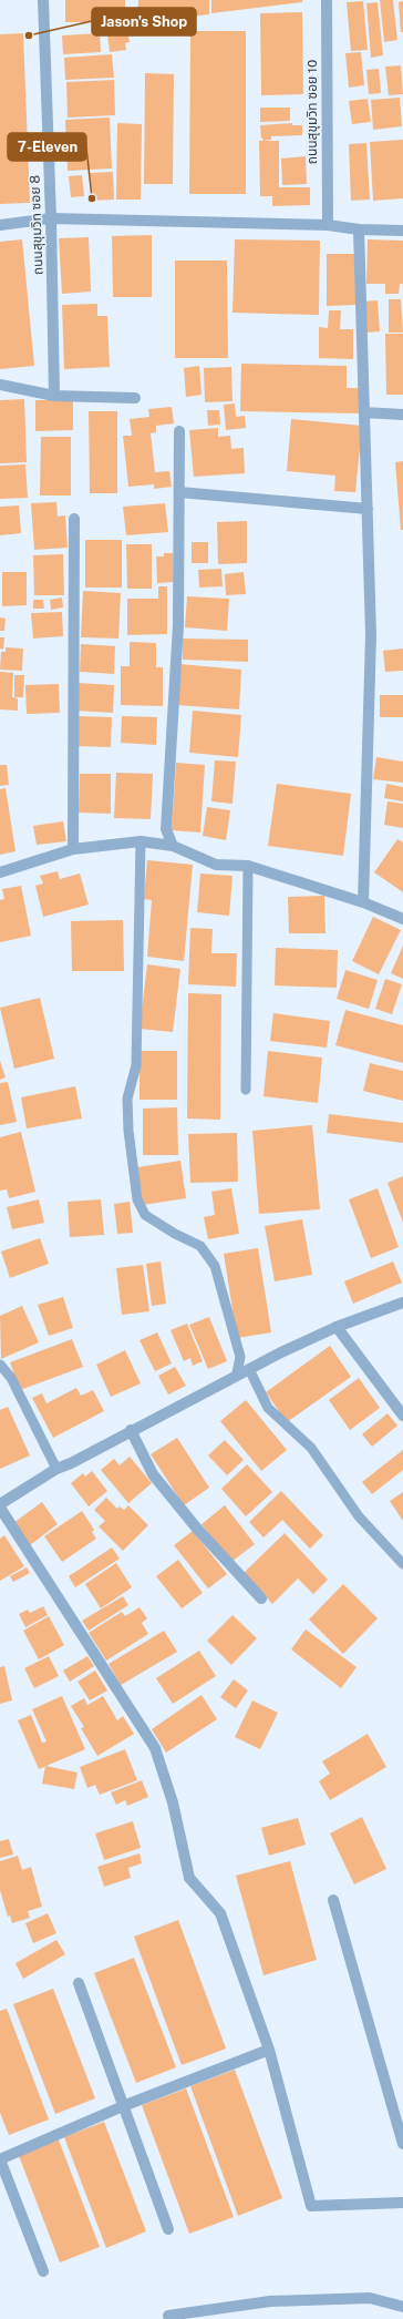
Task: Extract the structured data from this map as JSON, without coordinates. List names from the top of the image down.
{
  "streets": {
    "street": ["ถนนสุขุมวิท ซอย 10", "ถนนสุขุมวิท ซอย 8"]
  },
  "places": ["Jason's Shop", "7-Eleven"]
}
